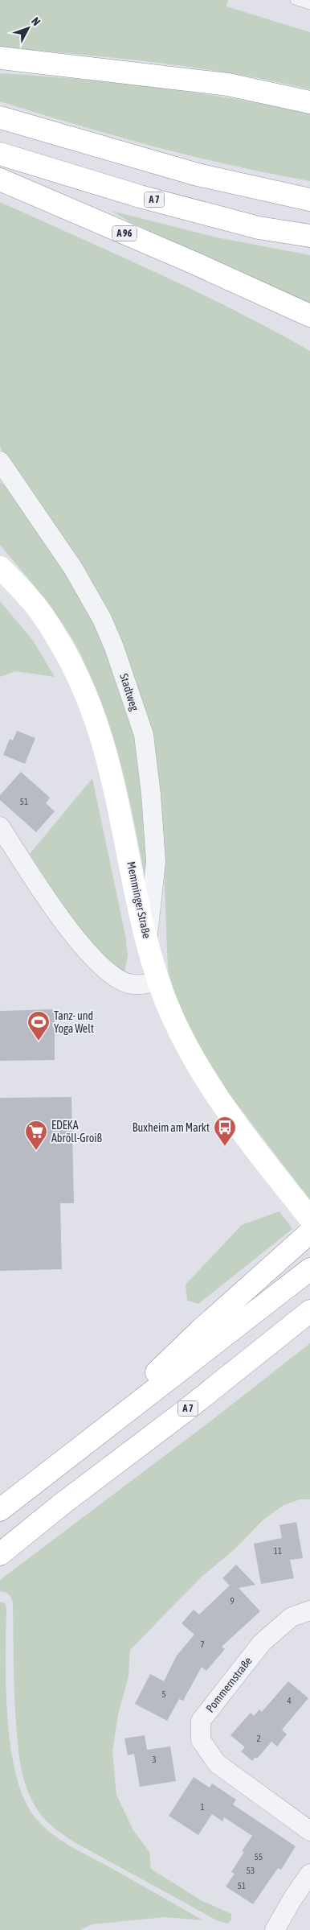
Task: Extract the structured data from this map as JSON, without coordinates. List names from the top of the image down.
{
  "streets": {
    "main road": ["A 7", "A 96", "Memminger Straße"],
    "street": ["Stadtweg", "Pommernstraße"]
  },
  "crossings": [
    ["Stadtweg", "Memminger Straße"]
  ],
  "places": {
    "sports": ["Tanz- und Yoga Welt"],
    "bus stop": ["Buxheim am Markt"],
    "supermarket": ["EDEKA Abröll-Groiß"]
  },
  "house_numbers": [
    "51",
    "11",
    "9",
    "7",
    "5",
    "4",
    "2",
    "3",
    "1",
    "55",
    "53",
    "51"
  ],
  "north": "top right"
}
